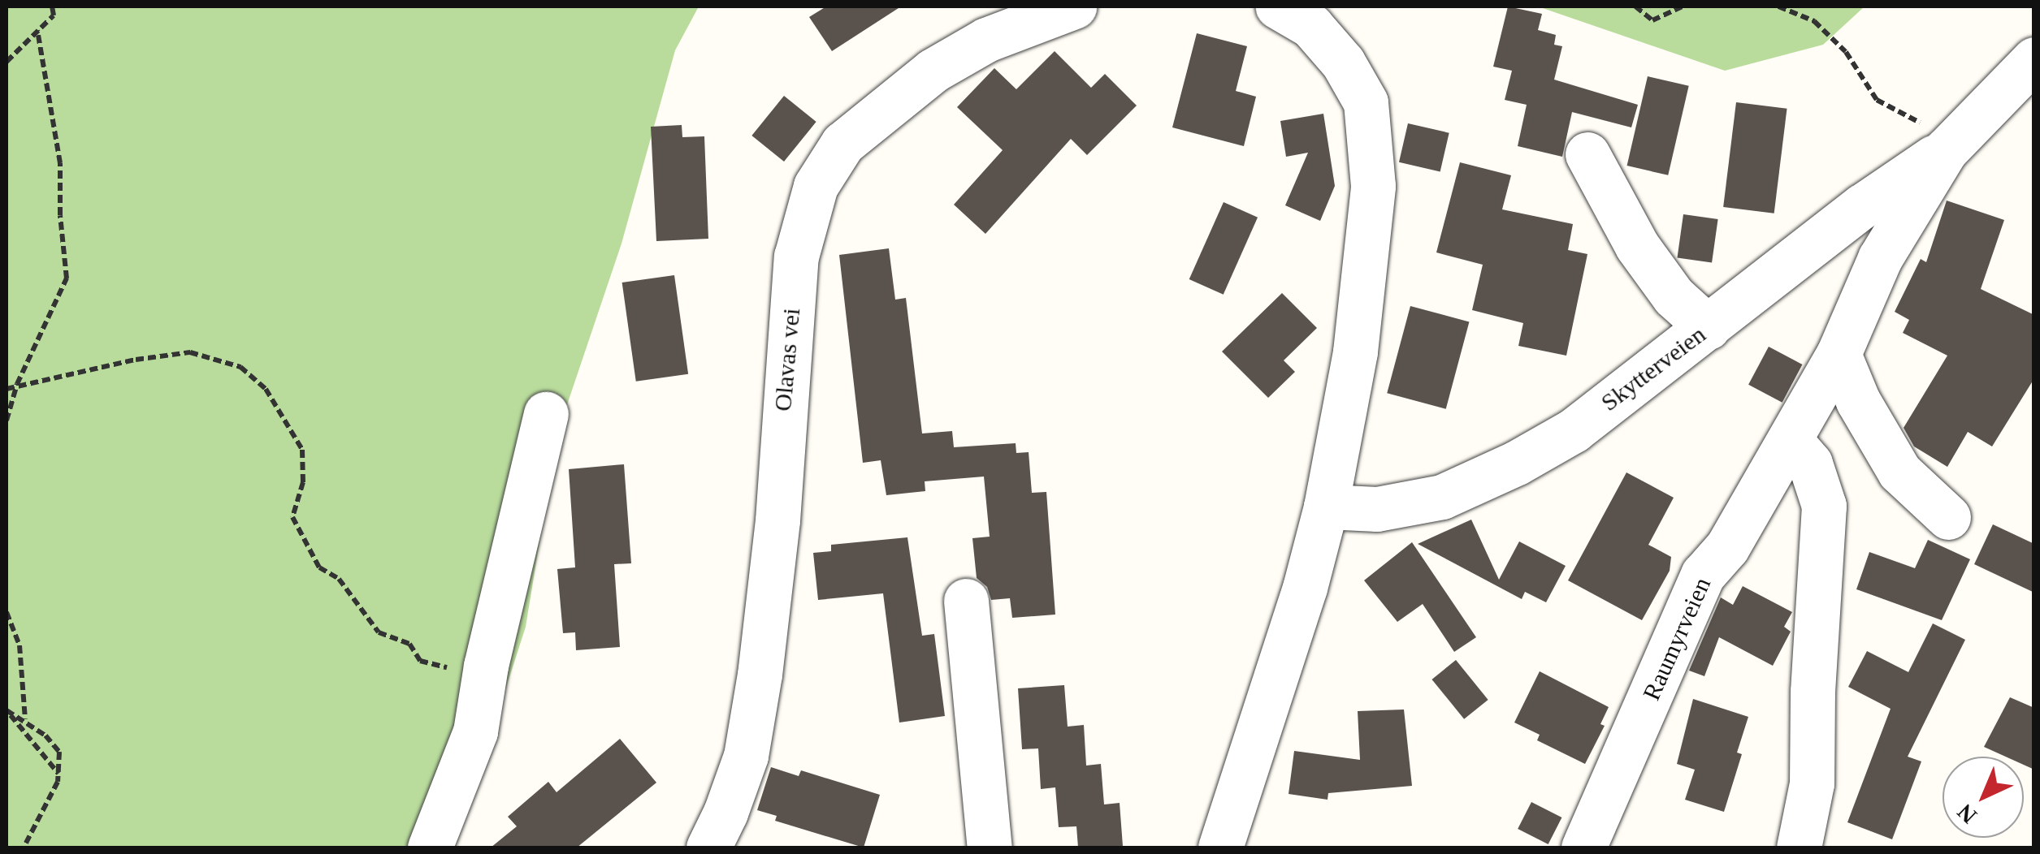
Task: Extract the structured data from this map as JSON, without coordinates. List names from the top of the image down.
{
  "streets": {
    "street": ["Olavas vei", "Skytterveien", "Raumyrveien"]
  },
  "crossings": [
    ["Skytterveien", "Raumyrveien"]
  ],
  "north": "bottom left"
}
